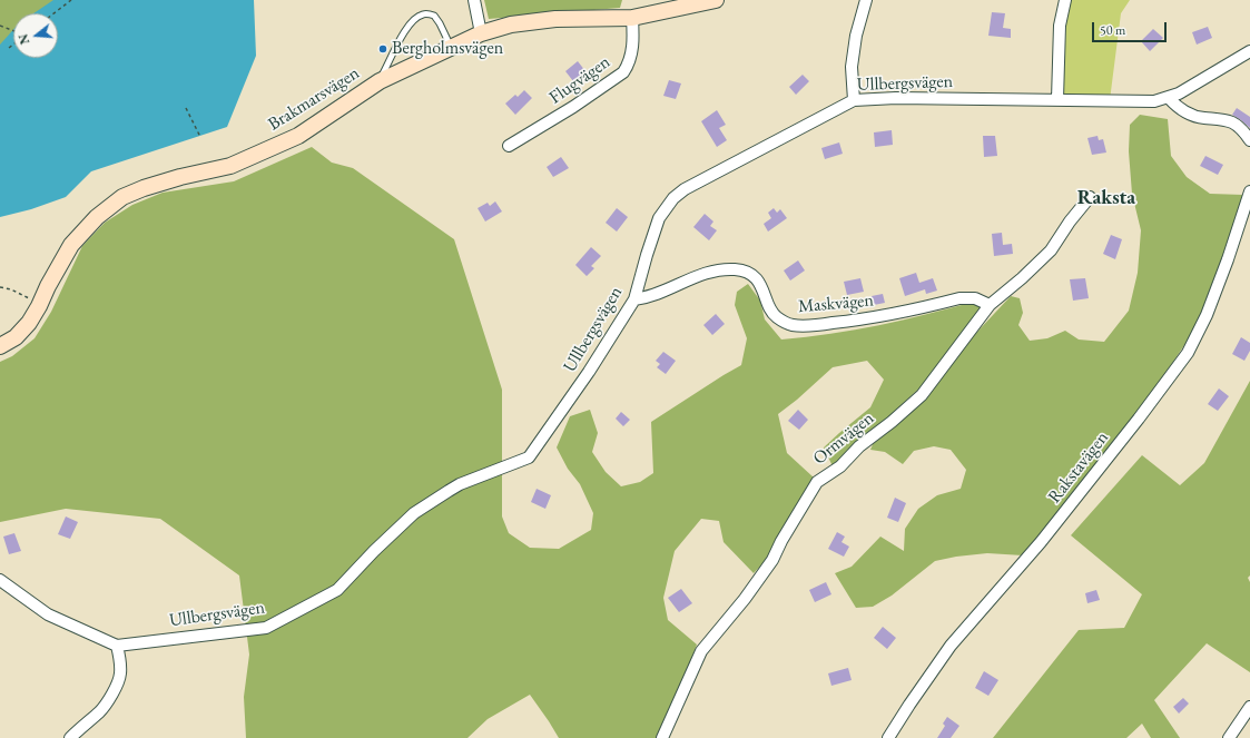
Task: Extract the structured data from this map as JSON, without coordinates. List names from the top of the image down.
{
  "streets": {
    "street": [
      "Flugvägen",
      "Ullbergsvägen",
      "Brakmarsvägen",
      "Maskvägen",
      "Ormvägen",
      "Rakstavägen"
    ]
  },
  "crossings": [
    ["Flugvägen", "Brakmarsvägen"],
    ["Ullbergsvägen", "Maskvägen"],
    ["Maskvägen", "Ormvägen"]
  ],
  "districts": ["Raksta"],
  "places": ["Bergholmsvägen"],
  "scale_bar": "50 m",
  "north": "left"
}
